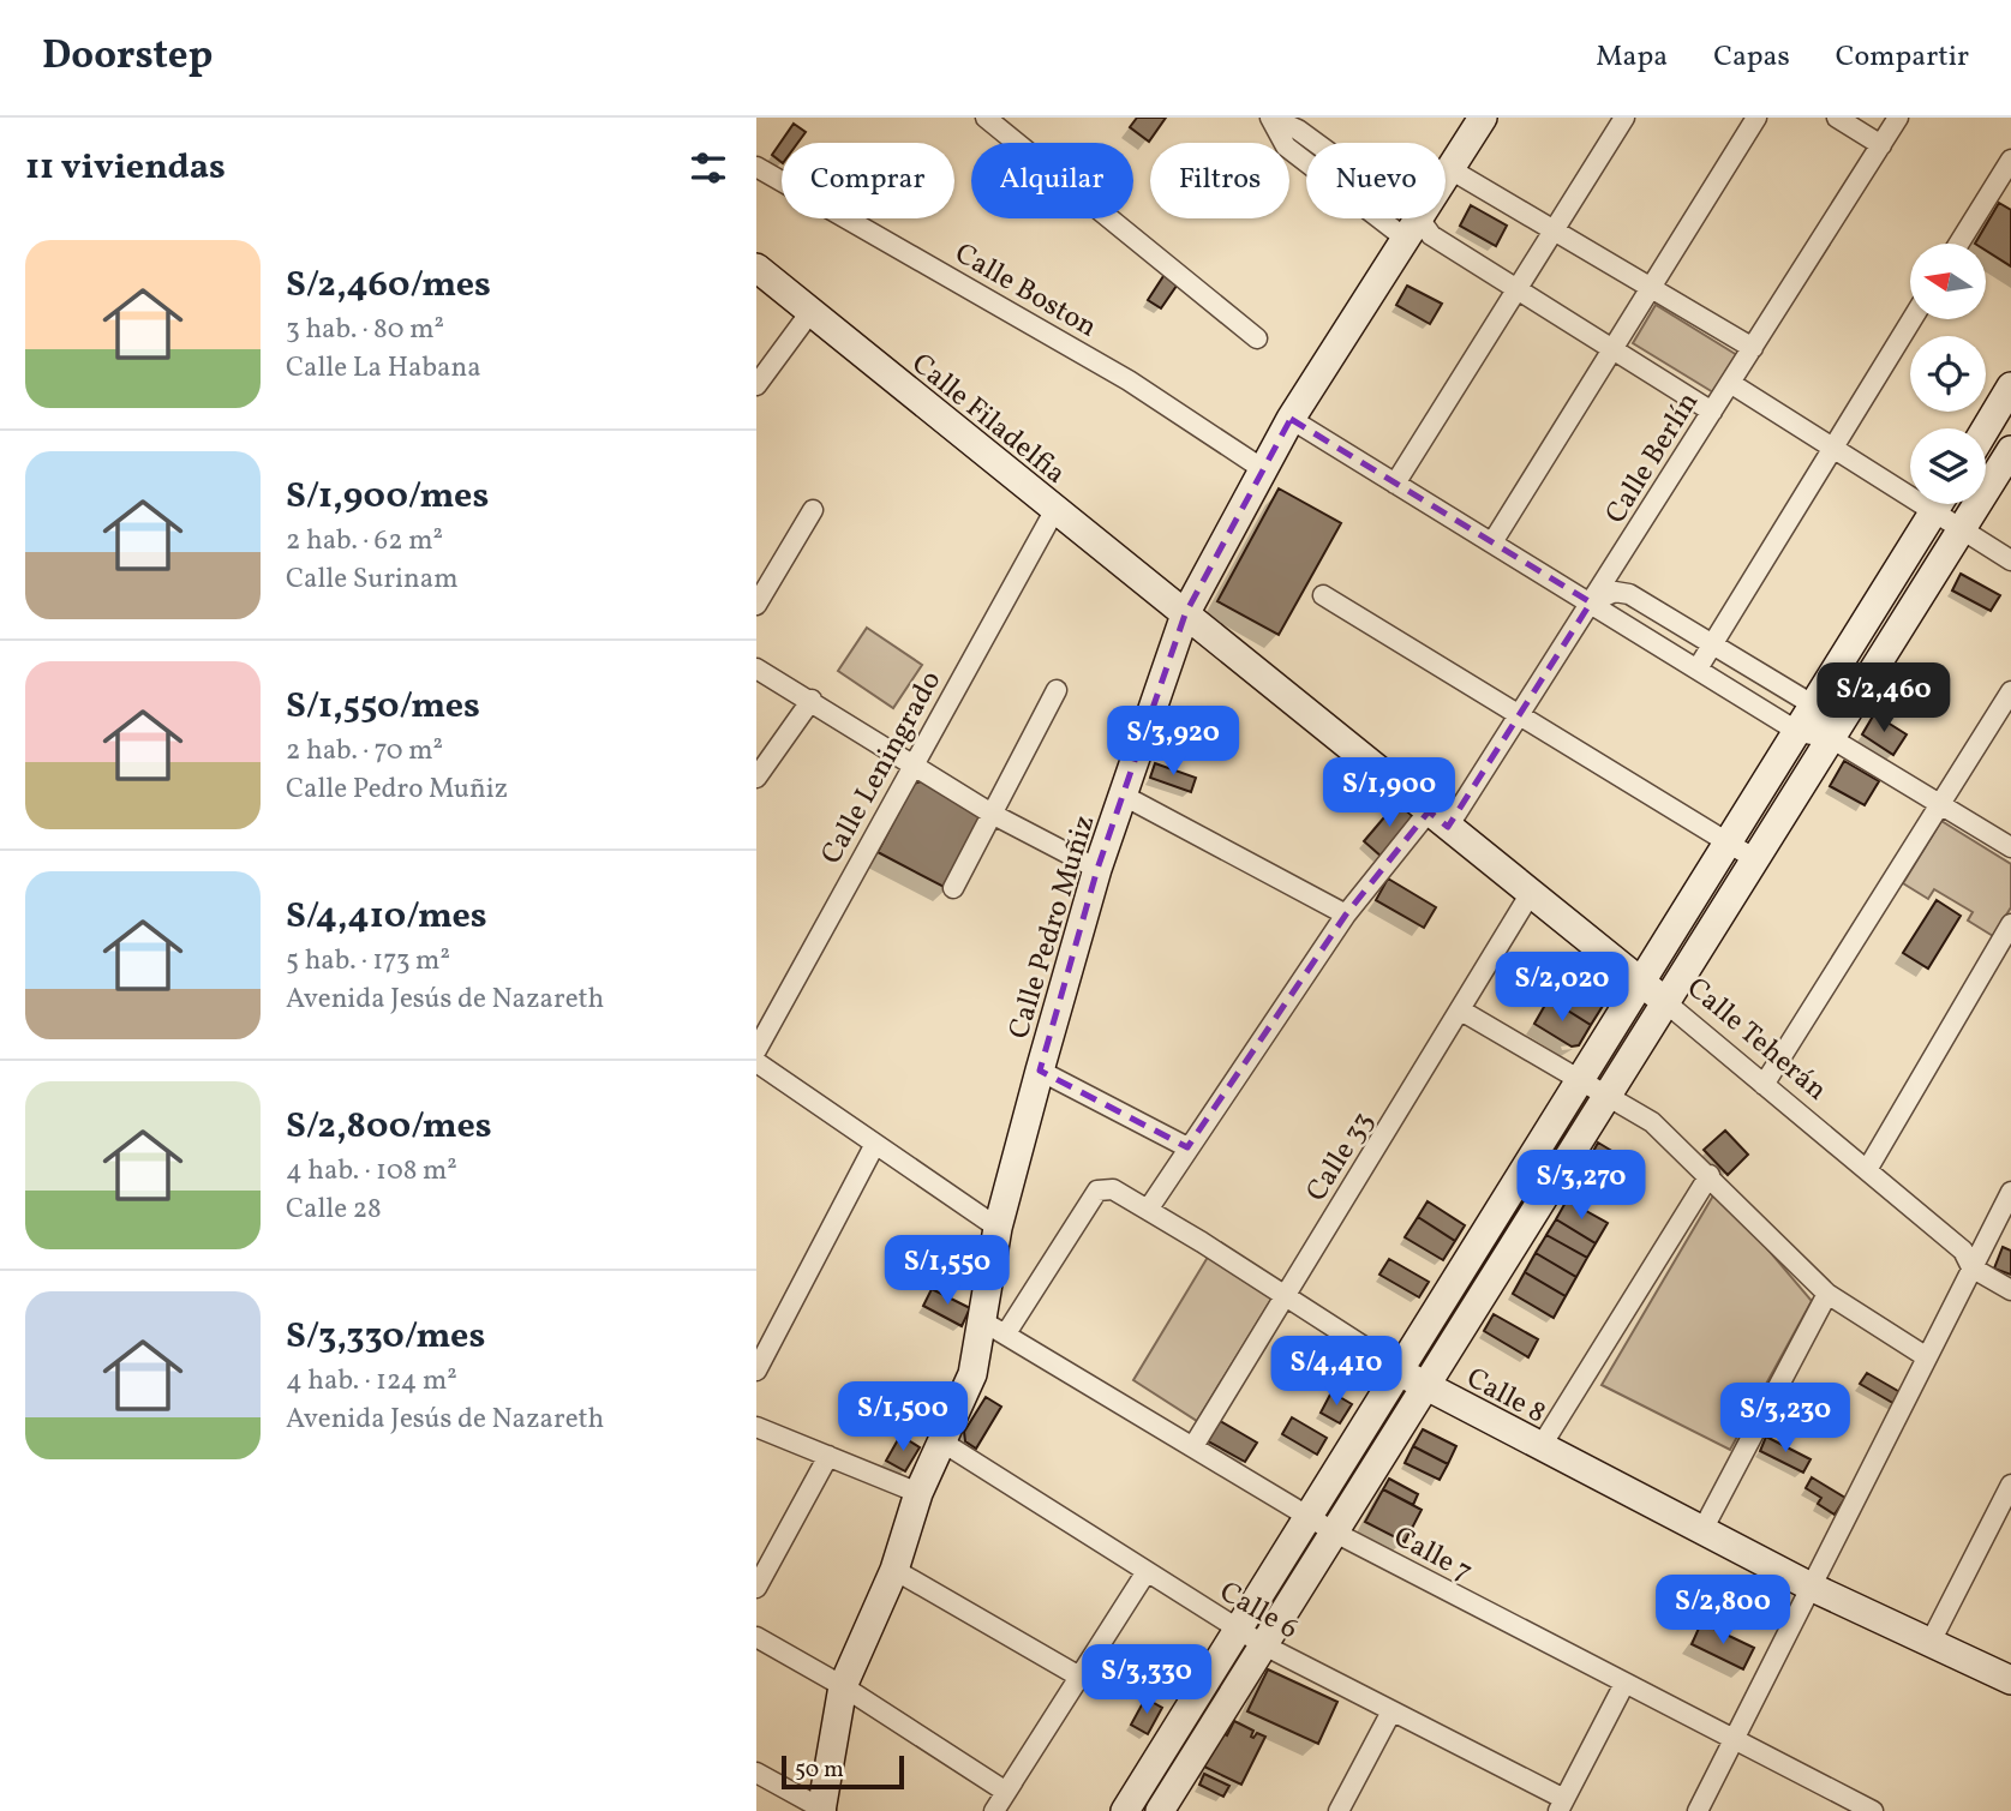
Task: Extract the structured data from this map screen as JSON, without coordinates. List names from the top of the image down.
{
  "streets": {
    "street": [
      "Calle Boston",
      "Calle Filadelfia",
      "Calle Berlín",
      "Calle Leningrado",
      "Calle Pedro Muñiz",
      "Calle Teherán",
      "Calle 33",
      "Calle 8",
      "Calle 7",
      "Calle 6"
    ]
  },
  "crossings": [
    ["Calle Boston", "Calle Pedro Muñiz"],
    ["Calle Filadelfia", "Calle Leningrado"],
    ["Calle Filadelfia", "Calle Pedro Muñiz"],
    ["Calle Filadelfia", "Calle Teherán"],
    ["Calle Berlín", "Calle Teherán"],
    ["Calle Berlín", "Calle 8"],
    ["Calle Pedro Muñiz", "Calle Teherán"],
    ["Calle Pedro Muñiz", "Calle 7"],
    ["Calle Pedro Muñiz", "Calle 6"],
    ["Calle Teherán", "Calle 33"],
    ["Calle 33", "Calle 8"],
    ["Calle 33", "Calle 7"],
    ["Calle 8", "Calle 7"]
  ],
  "scale_bar": "50 m",
  "north": "left",
  "page": {
    "header": "Doorstep",
    "nav": ["Mapa", "Capas", "Compartir"],
    "heading": "11 viviendas",
    "chip": [
      "Comprar",
      "Alquilar",
      "Filtros",
      "Nuevo"
    ],
    "list": [
      {
        "name": "S/2,460/mes",
        "note": "3 hab. · 80 m² · Calle La Habana"
      },
      {
        "name": "S/1,900/mes",
        "note": "2 hab. · 62 m² · Calle Surinam"
      },
      {
        "name": "S/1,550/mes",
        "note": "2 hab. · 70 m² · Calle Pedro Muñiz"
      },
      {
        "name": "S/4,410/mes",
        "note": "5 hab. · 173 m² · Avenida Jesús de Nazareth"
      },
      {
        "name": "S/2,800/mes",
        "note": "4 hab. · 108 m² · Calle 28"
      },
      {
        "name": "S/3,330/mes",
        "note": "4 hab. · 124 m² · Avenida Jesús de Nazareth"
      }
    ],
    "price": [
      "S/2,460",
      "S/3,920",
      "S/1,900",
      "S/2,020",
      "S/3,270",
      "S/1,550",
      "S/4,410",
      "S/1,500",
      "S/3,230",
      "S/2,800",
      "S/3,330"
    ],
    "scale": "50 m"
  }
}
